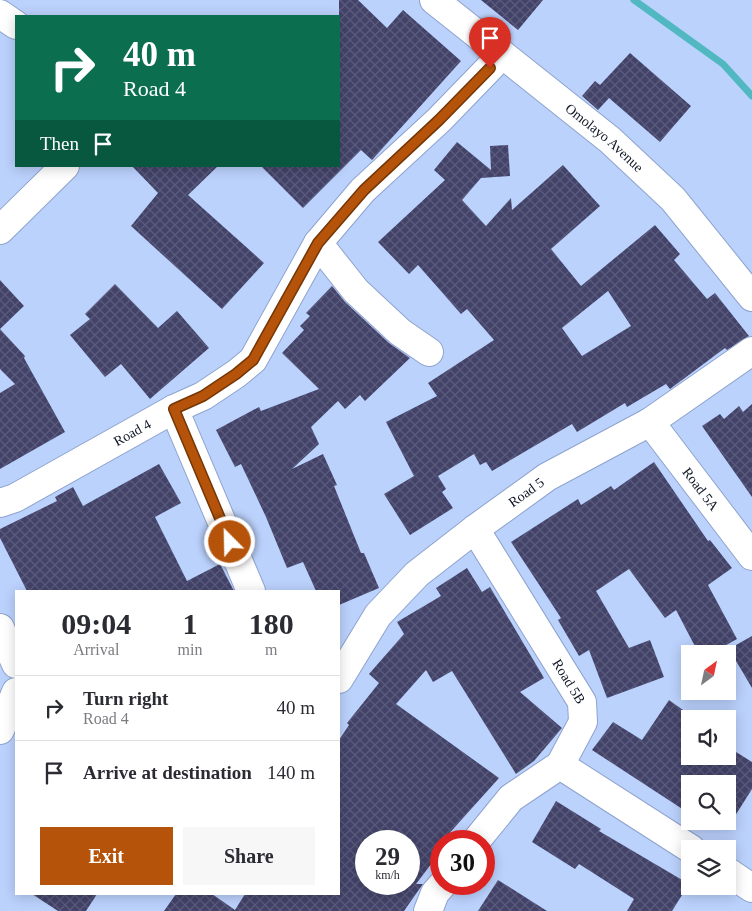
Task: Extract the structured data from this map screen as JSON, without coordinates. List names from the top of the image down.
{
  "streets": {
    "street": [
      "Omolayo Avenue",
      "Road 4",
      "Road 5A",
      "Road 5",
      "Road 5B"
    ]
  },
  "crossings": [
    ["Omolayo Avenue", "Road 4"],
    ["Road 5A", "Road 5"],
    ["Road 5", "Road 5B"]
  ],
  "north": "top right",
  "page": {
    "turn": ["40 m", "Road 4"],
    "then": "Then",
    "eta": [
      "09:04",
      "Arrival",
      "1",
      "min",
      "180",
      "m"
    ],
    "list": [
      {
        "name": "Turn right",
        "note": "Road 4",
        "value": "40 m"
      },
      {
        "name": "Arrive at destination",
        "value": "140 m"
      }
    ],
    "buttons": ["Exit", "Share"],
    "speed": "29 km/h",
    "limit": "30"
  }
}
